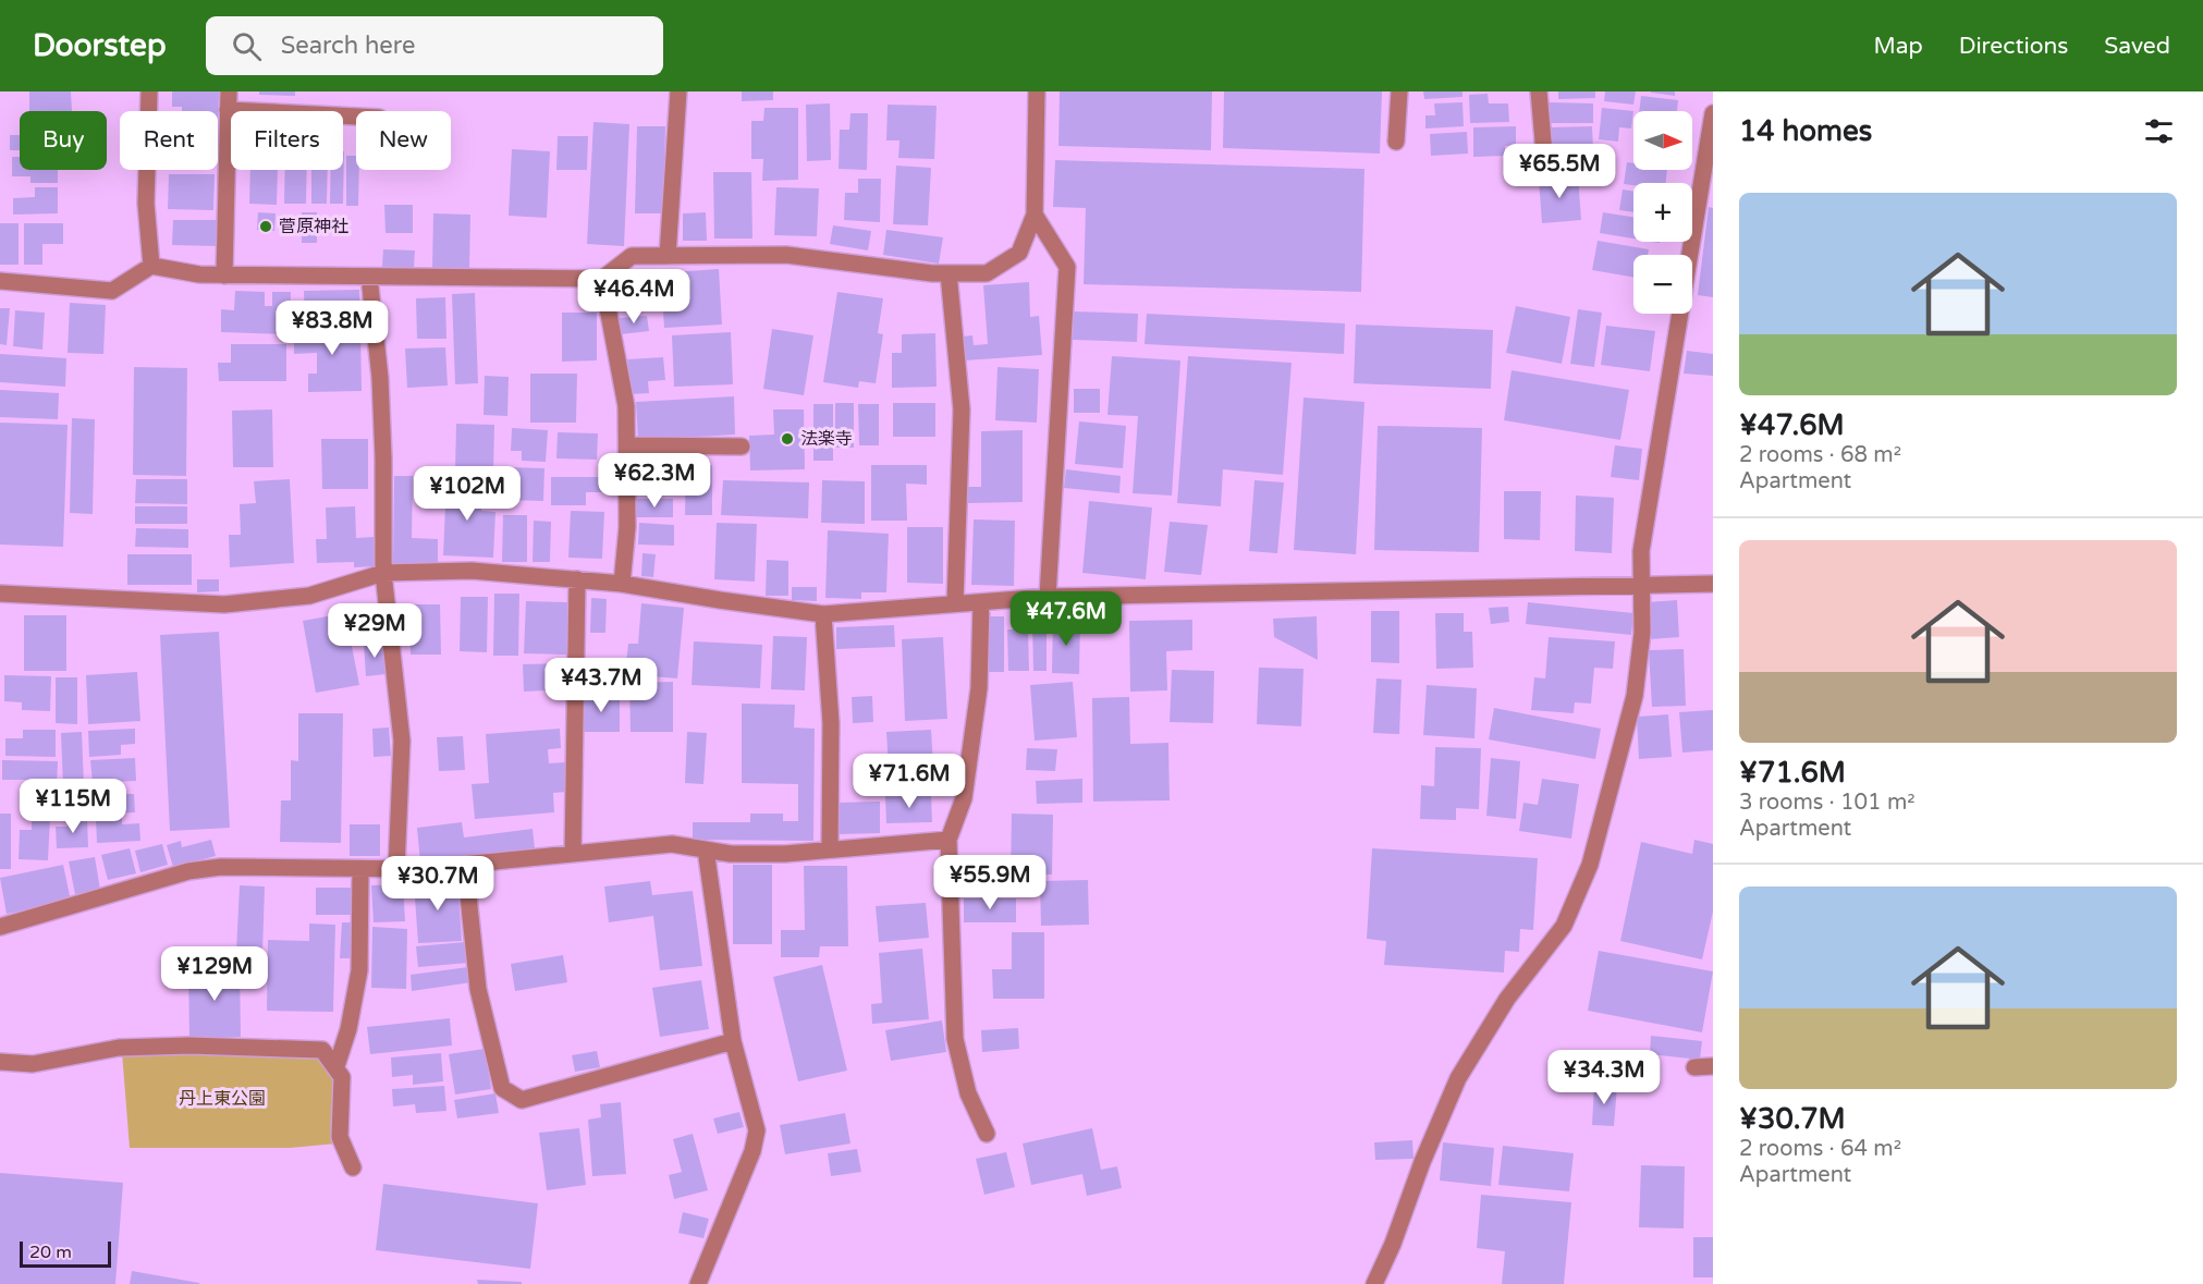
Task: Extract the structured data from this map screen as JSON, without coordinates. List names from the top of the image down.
{
  "parks": ["丹上東公園"],
  "places": ["菅原神社", "法楽寺"],
  "scale_bar": "20 m",
  "north": "right",
  "page": {
    "header": "Doorstep",
    "search": "Search here",
    "nav": ["Map", "Directions", "Saved"],
    "heading": "14 homes",
    "map_buttons": ["+", "−"],
    "chip": [
      "Buy",
      "Rent",
      "Filters",
      "New"
    ],
    "price": [
      "¥65.5M",
      "¥46.4M",
      "¥83.8M",
      "¥62.3M",
      "¥102M",
      "¥47.6M",
      "¥29M",
      "¥43.7M",
      "¥71.6M",
      "¥115M",
      "¥55.9M",
      "¥30.7M",
      "¥129M",
      "¥34.3M"
    ],
    "list": [
      {
        "name": "¥47.6M",
        "note": "2 rooms · 68 m² · Apartment"
      },
      {
        "name": "¥71.6M",
        "note": "3 rooms · 101 m² · Apartment"
      },
      {
        "name": "¥30.7M",
        "note": "2 rooms · 64 m² · Apartment"
      }
    ],
    "scale": "20 m"
  }
}
